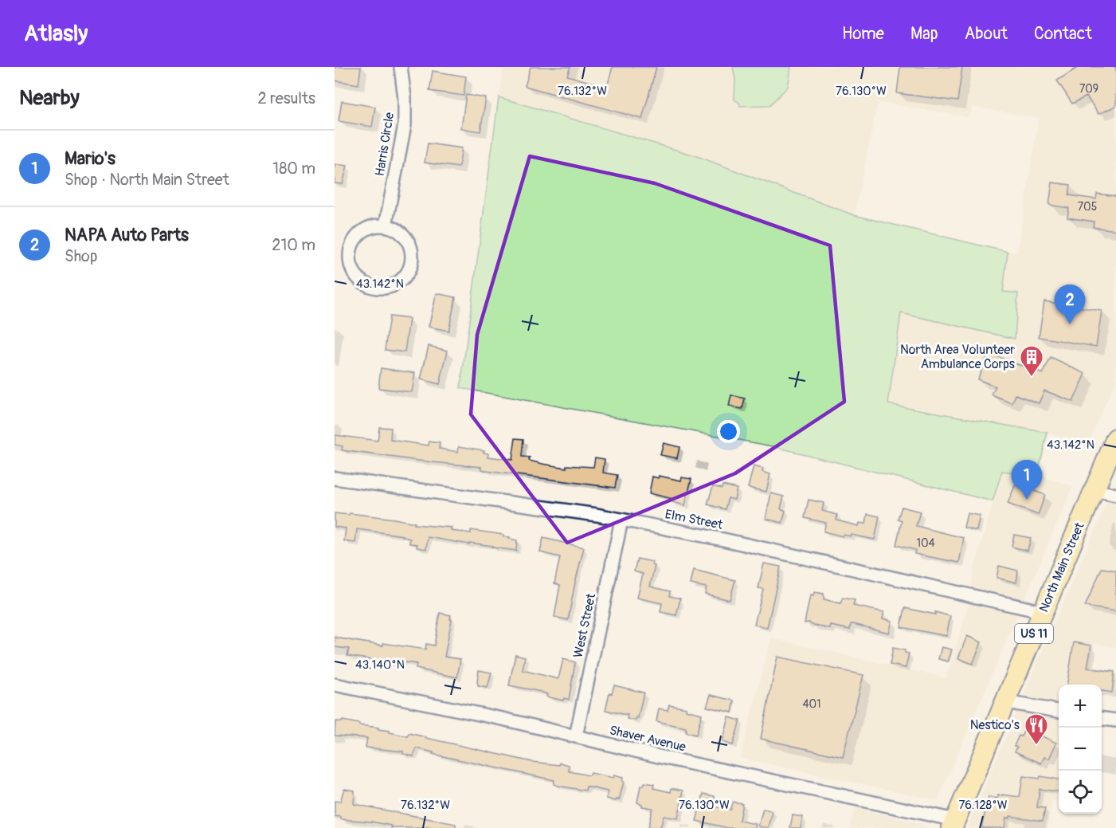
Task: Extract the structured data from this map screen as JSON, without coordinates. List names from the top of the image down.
{
  "streets": {
    "main road": ["North Main Street", "US 11"],
    "street": [
      "Harris Circle",
      "Elm Street",
      "West Street",
      "Shaver Avenue"
    ]
  },
  "crossings": [
    ["Elm Street", "North Main Street"],
    ["Elm Street", "West Street"],
    ["North Main Street", "Shaver Avenue"],
    ["West Street", "Shaver Avenue"]
  ],
  "places": {
    "building": ["North Area Volunteer Ambulance Corps"],
    "restaurant": ["Nestico's"]
  },
  "house_numbers": [
    "709",
    "705",
    "104",
    "401"
  ],
  "page": {
    "header": "Atlasly",
    "nav": [
      "Home",
      "Map",
      "About",
      "Contact"
    ],
    "heading": ["Nearby", "2 results"],
    "list": [
      {
        "mark": "1",
        "name": "Mario's",
        "note": "Shop · North Main Street",
        "value": "180 m"
      },
      {
        "mark": "2",
        "name": "NAPA Auto Parts",
        "note": "Shop",
        "value": "210 m"
      }
    ],
    "pins": ["2", "1"],
    "map_buttons": ["+", "−"]
  },
  "coordinates": [
    "76.132°W",
    "76.130°W",
    "43.142°N",
    "43.140°N",
    "76.128°W"
  ]
}
